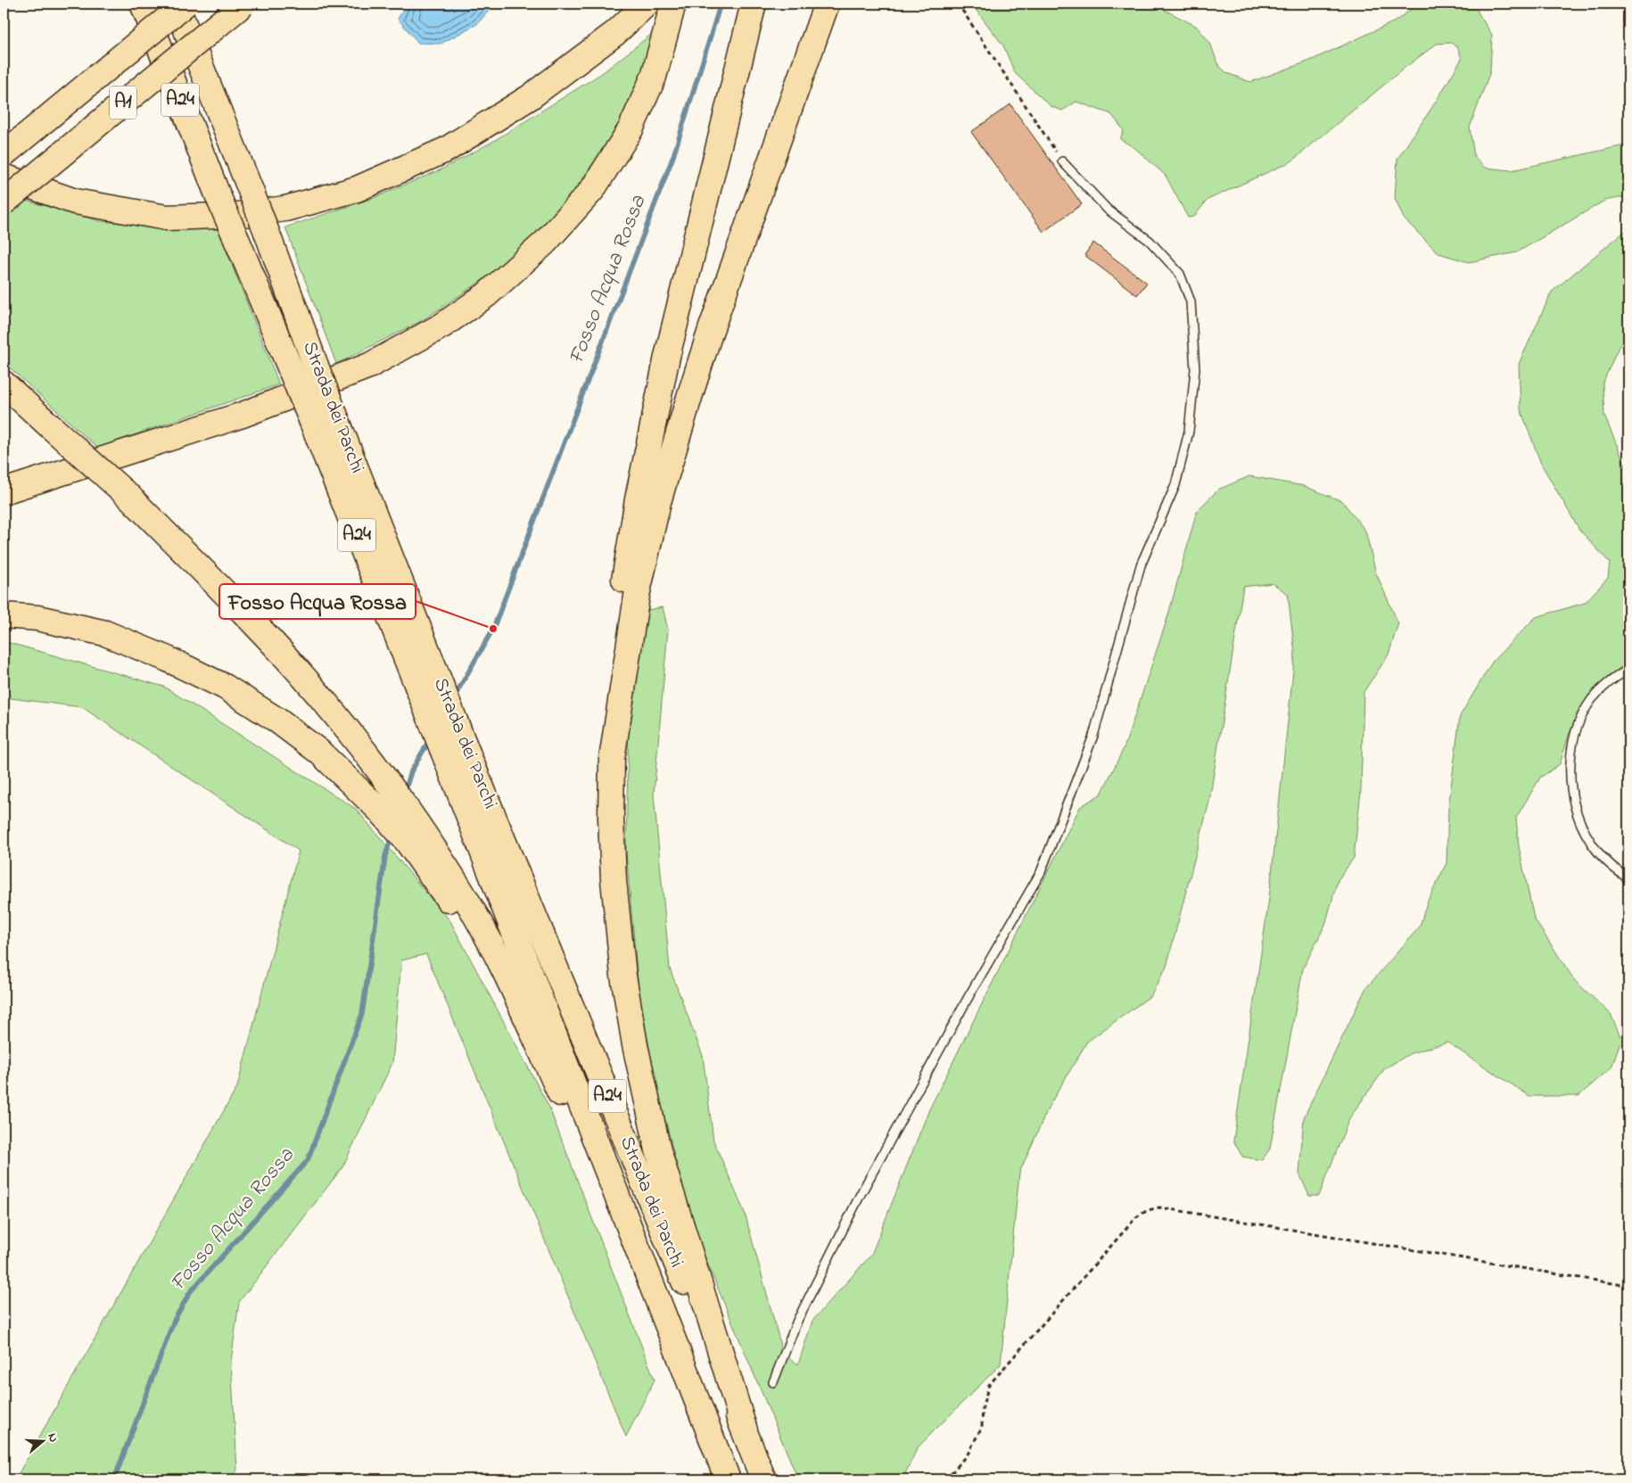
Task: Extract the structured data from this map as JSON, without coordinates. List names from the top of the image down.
{
  "streets": {
    "highway": ["A24", "A1", "Strada dei Parchi"]
  },
  "water": ["Fosso Acqua Rossa"],
  "places": ["Fosso Acqua Rossa"],
  "north": "right"
}
